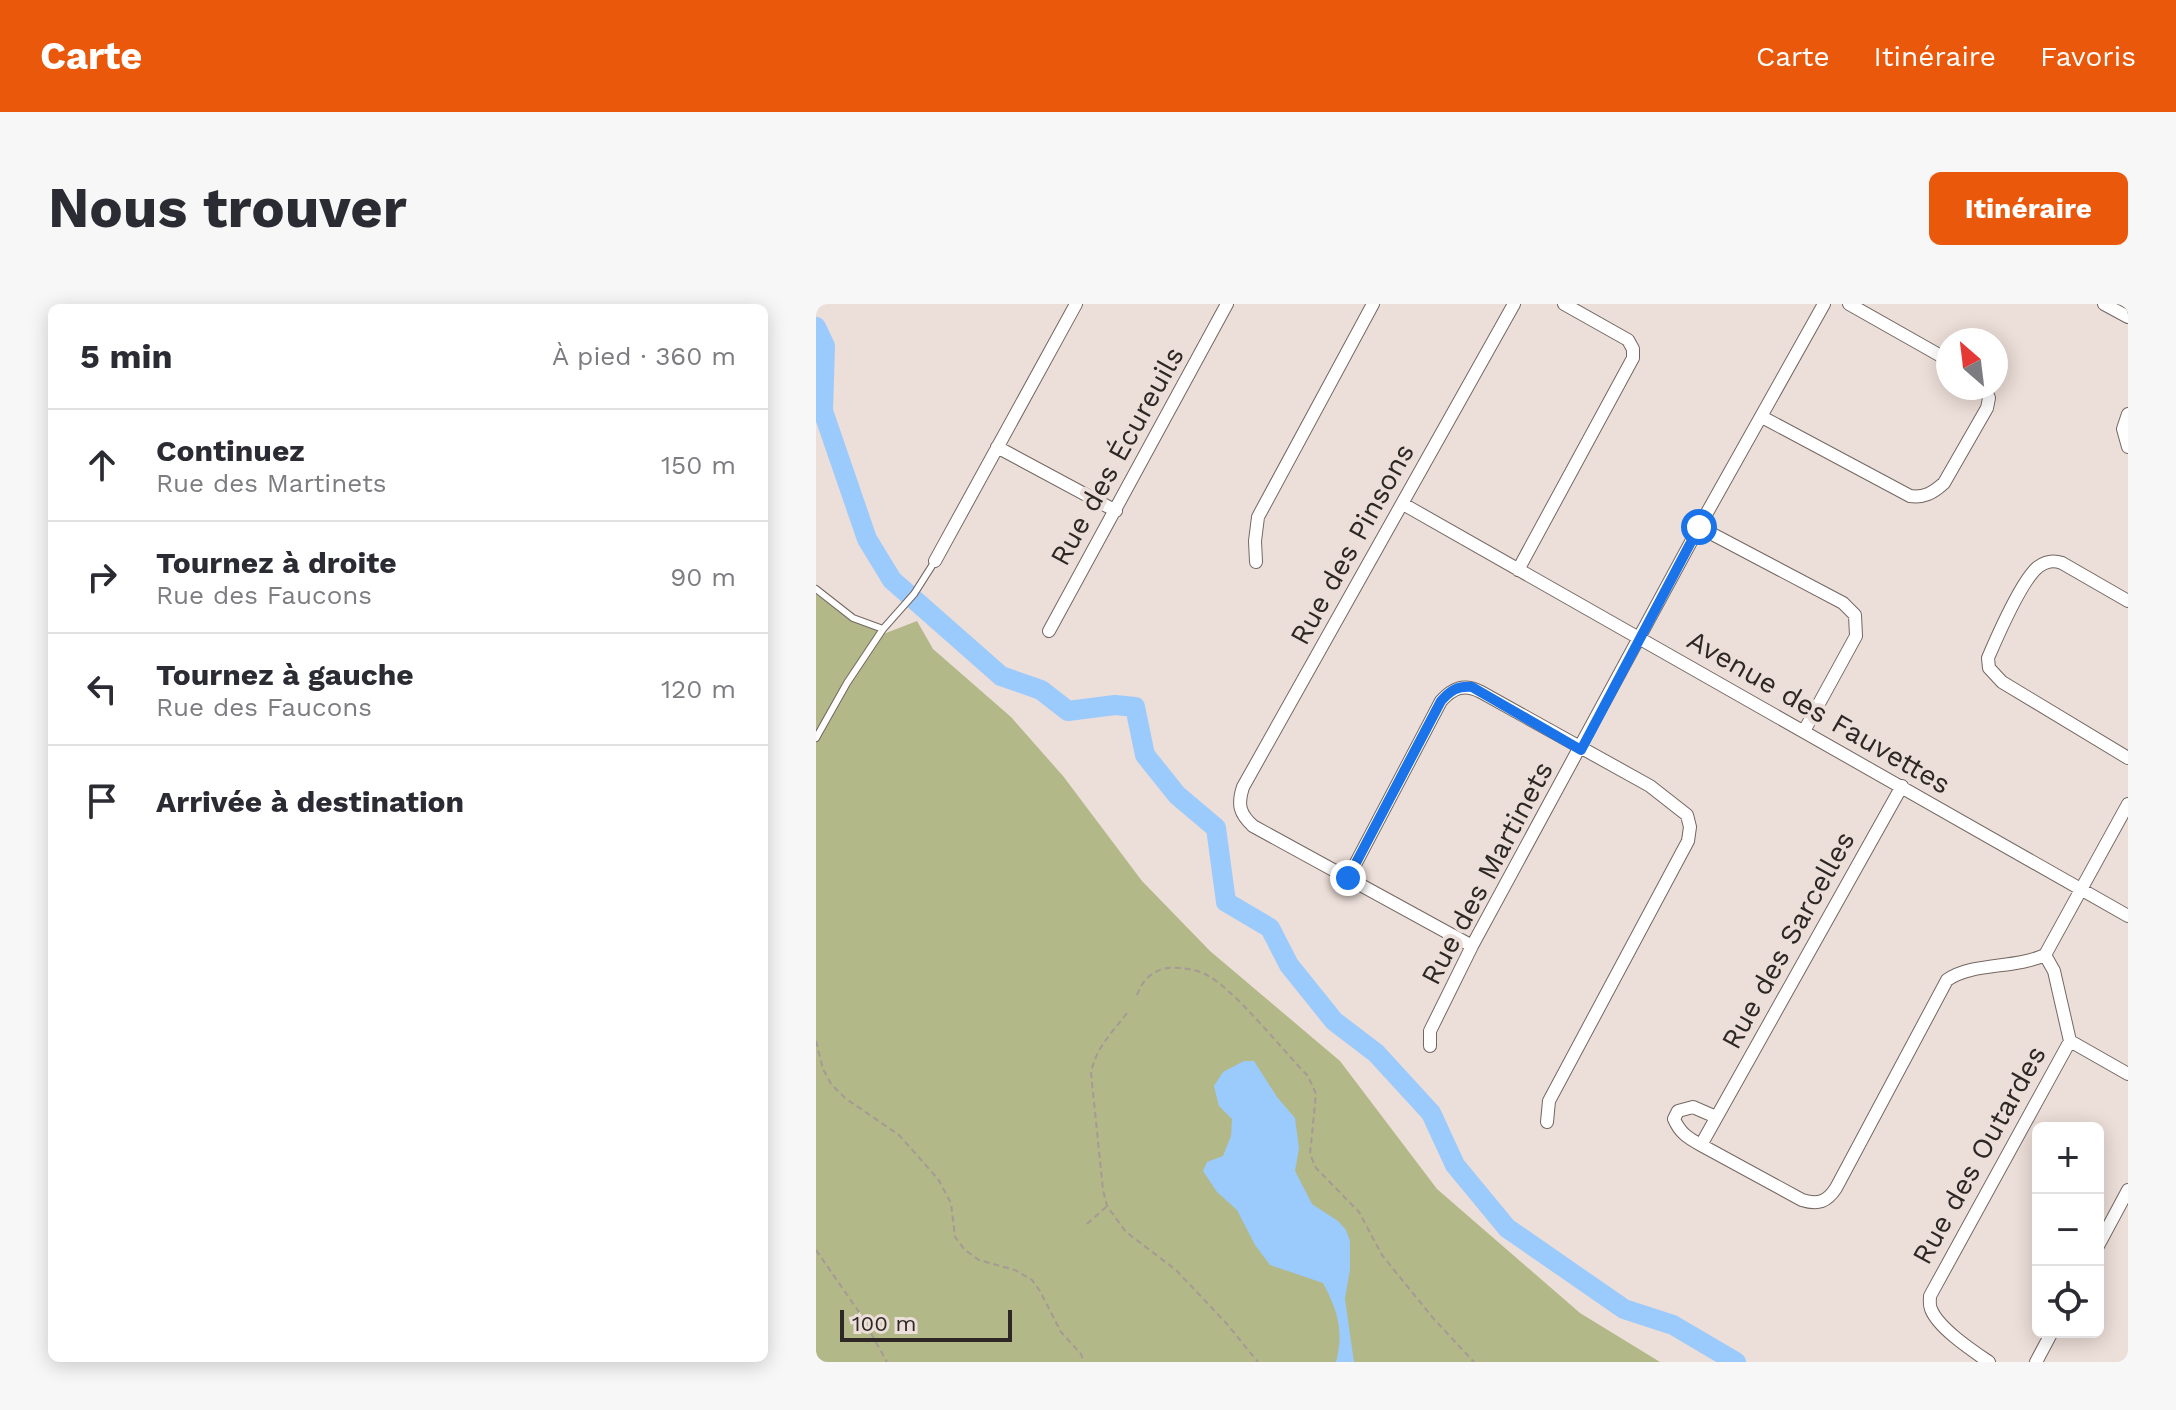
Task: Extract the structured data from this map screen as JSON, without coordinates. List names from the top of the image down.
{
  "streets": {
    "street": [
      "Rue des Écureuils",
      "Rue des Pinsons",
      "Avenue des Fauvettes",
      "Rue des Martinets",
      "Rue des Sarcelles",
      "Rue des Outardes"
    ]
  },
  "crossings": [
    ["Rue des Pinsons", "Avenue des Fauvettes"],
    ["Avenue des Fauvettes", "Rue des Martinets"],
    ["Avenue des Fauvettes", "Rue des Sarcelles"]
  ],
  "scale_bar": "100 m",
  "north": "top left",
  "page": {
    "header": "Carte",
    "nav": ["Carte", "Itinéraire", "Favoris"],
    "buttons": "Itinéraire",
    "title": "Nous trouver",
    "heading": ["5 min", "À pied · 360 m"],
    "list": [
      ["Continuez", "Rue des Martinets", "150 m"],
      ["Tournez à droite", "Rue des Faucons", "90 m"],
      ["Tournez à gauche", "Rue des Faucons", "120 m"],
      "Arrivée à destination"
    ],
    "map_buttons": ["+", "−"],
    "scale": "100 m"
  }
}
